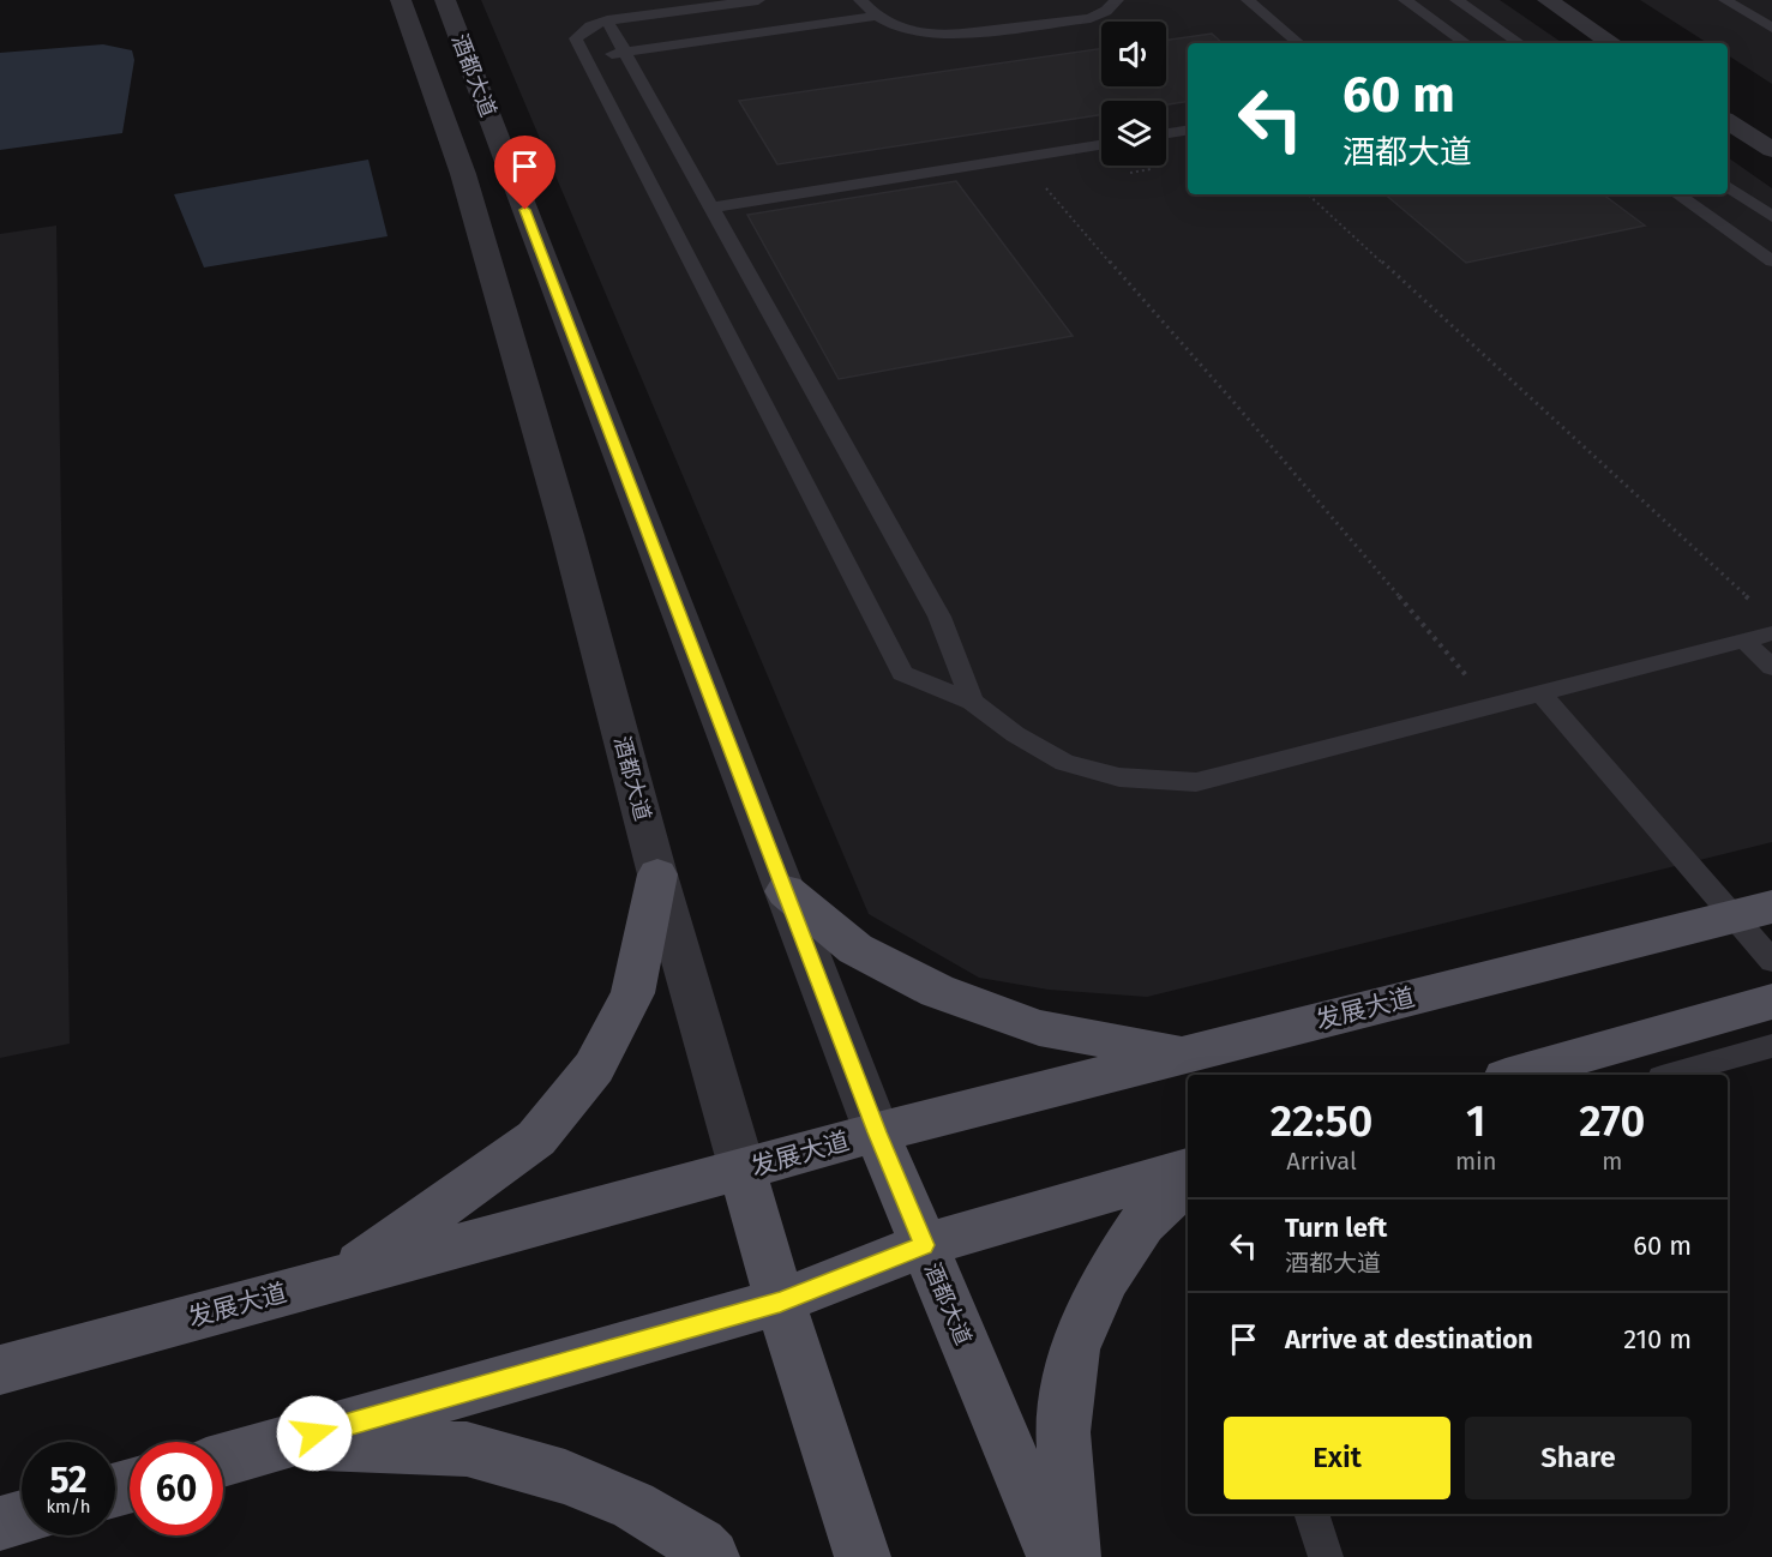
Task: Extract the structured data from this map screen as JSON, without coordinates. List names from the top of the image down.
{
  "streets": {
    "main road": ["酒都大道", "发展大道"]
  },
  "crossings": [
    ["酒都大道", "发展大道"]
  ],
  "page": {
    "turn": ["60 m", "酒都大道"],
    "eta": [
      "22:50",
      "Arrival",
      "1",
      "min",
      "270",
      "m"
    ],
    "list": [
      {
        "name": "Turn left",
        "note": "酒都大道",
        "value": "60 m"
      },
      {
        "name": "Arrive at destination",
        "value": "210 m"
      }
    ],
    "buttons": ["Exit", "Share"],
    "speed": "52 km/h",
    "limit": "60"
  }
}
